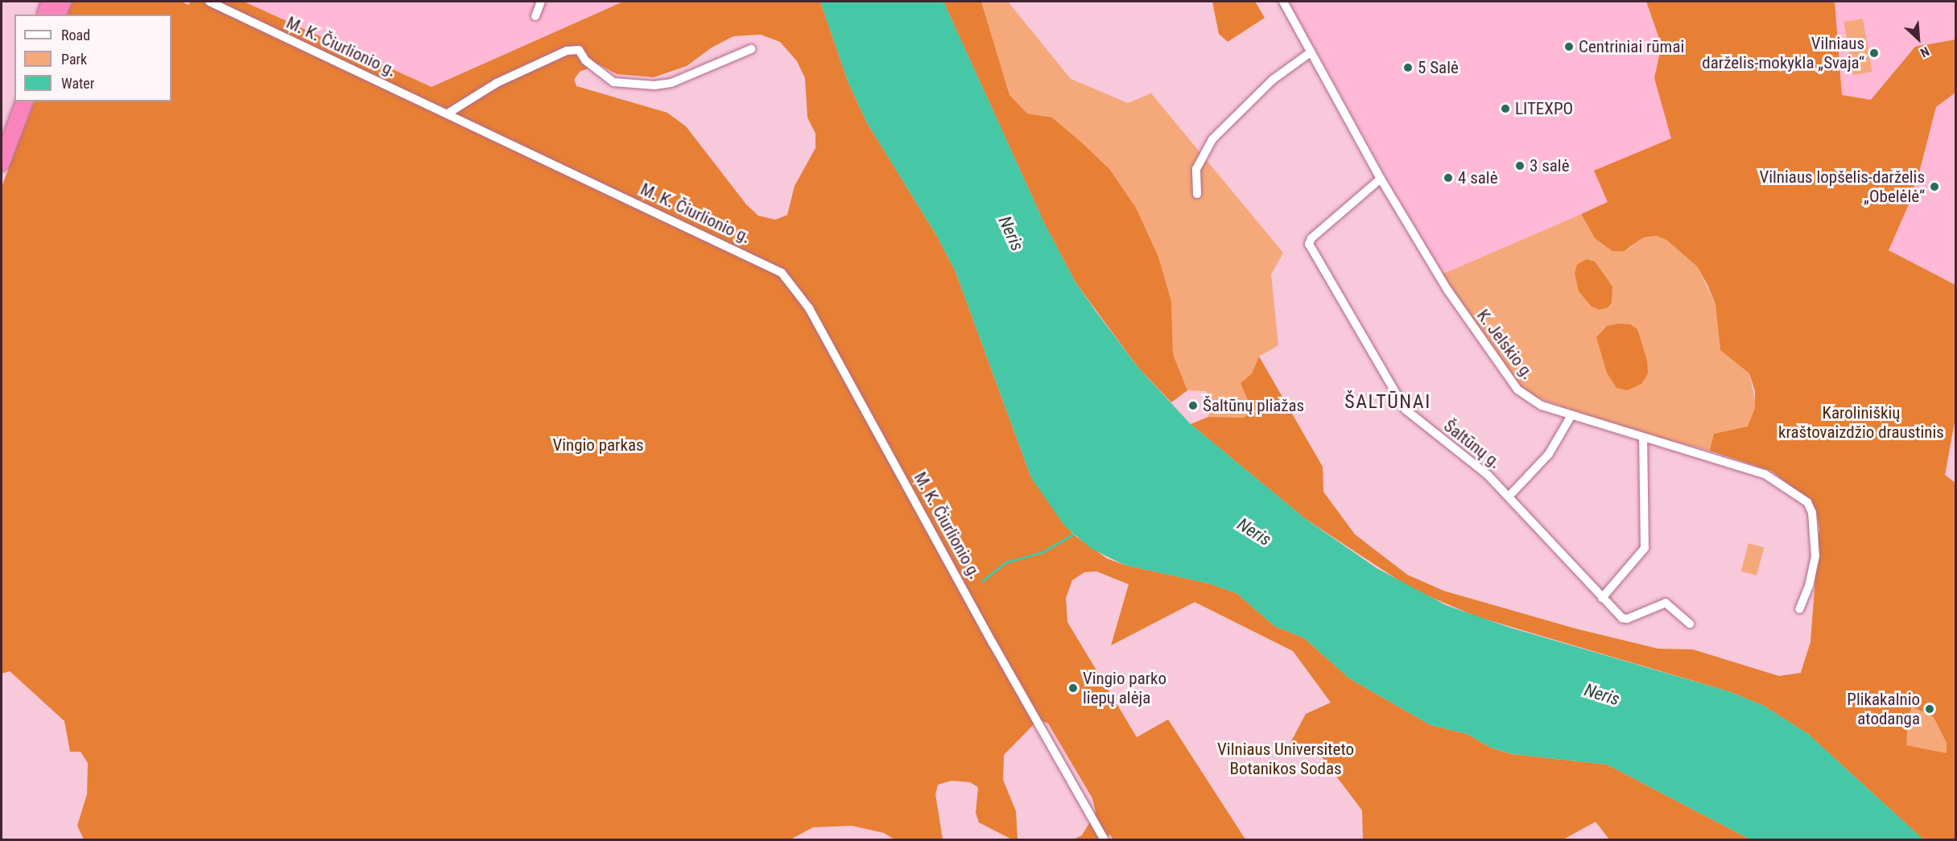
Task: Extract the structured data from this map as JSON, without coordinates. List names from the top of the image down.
{
  "streets": {
    "street": ["M. K. Čiurlionio g.", "K. Jelskio g.", "Šaltūnų g."]
  },
  "crossings": [
    ["K. Jelskio g.", "Šaltūnų g."]
  ],
  "districts": ["ŠALTŪNAI"],
  "water": ["Neris"],
  "parks": ["Karoliniškių kraštovaizdžio draustinis", "Vingio parkas", "Vilniaus Universiteto Botanikos Sodas"],
  "places": [
    "Centriniai rūmai",
    "Vilniaus darželis-mokykla „Svaja“",
    "5 Salė",
    "LITEXPO",
    "3 salė",
    "4 salė",
    "Vilniaus lopšelis-darželis „Obelėlė“",
    "Šaltūnų pliažas",
    "Vingio parko liepų alėja",
    "Plikakalnio atodanga"
  ],
  "legend": ["Road", "Park", "Water"],
  "north": "bottom right"
}
